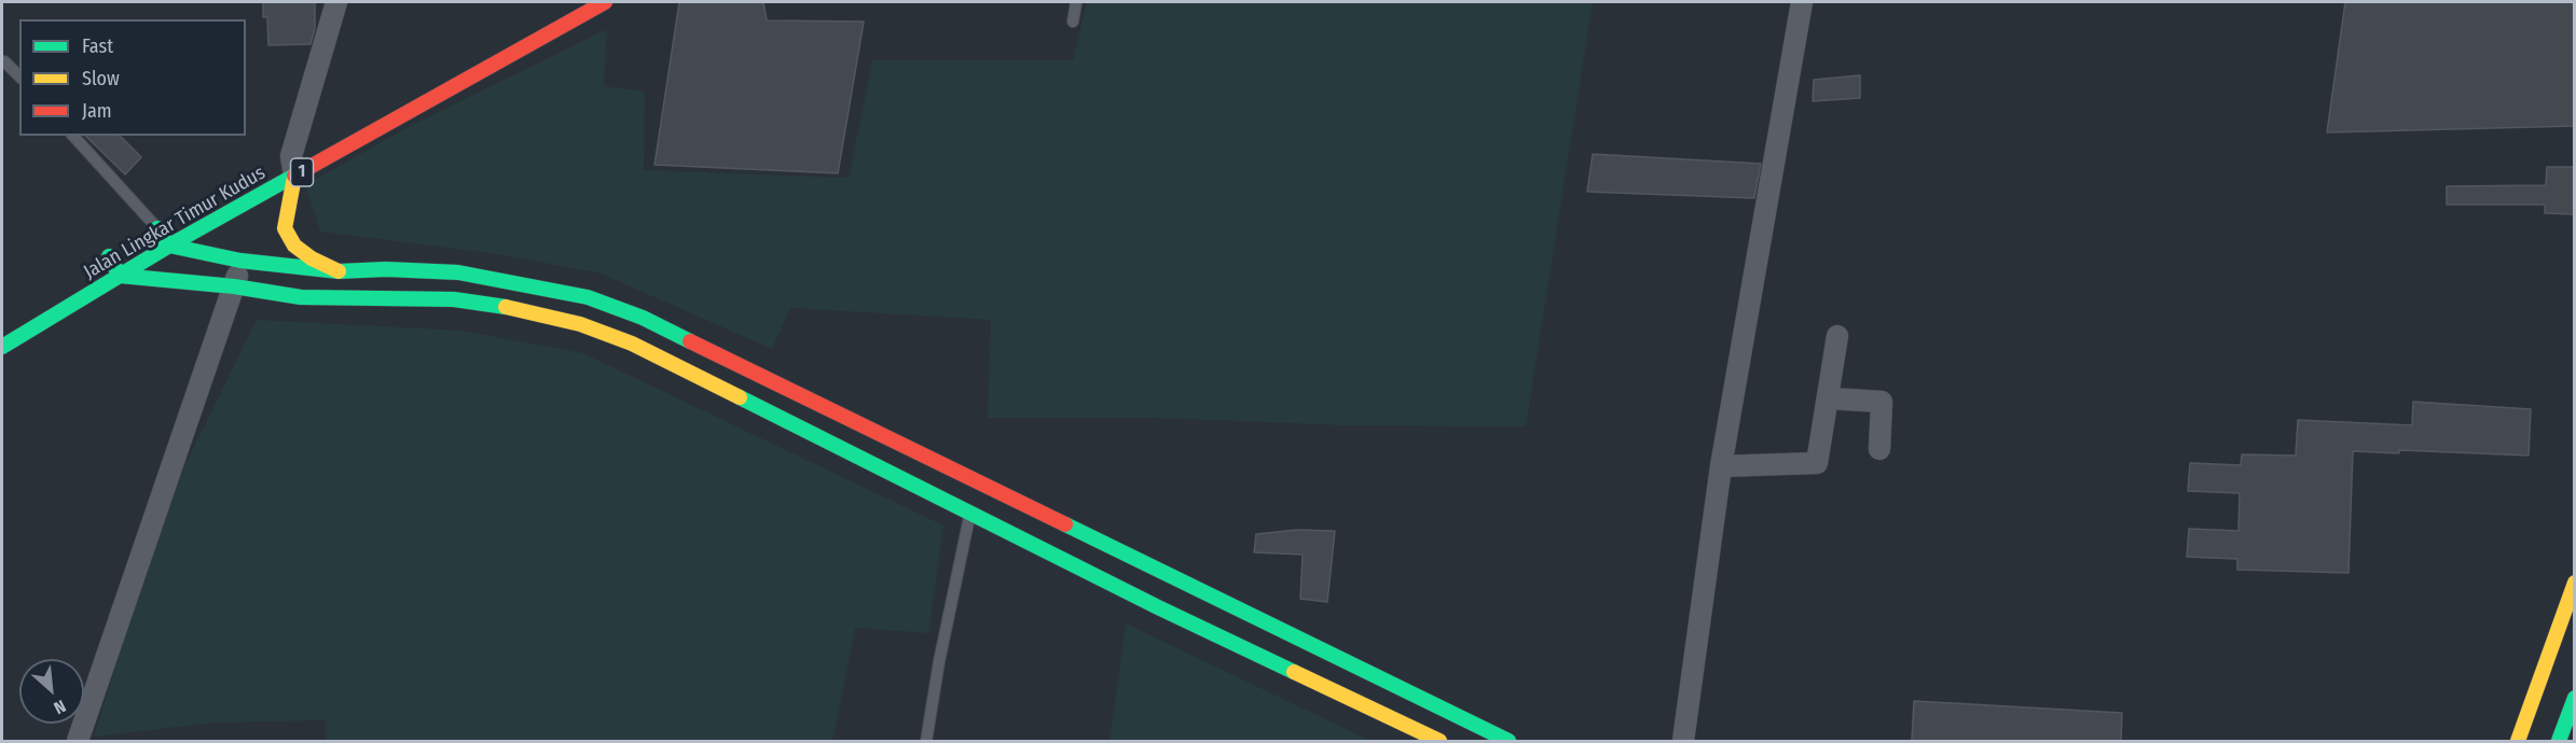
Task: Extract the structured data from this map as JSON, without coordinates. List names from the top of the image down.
{
  "streets": {
    "main road": ["1", "Jalan Lingkar Timur Kudus"]
  },
  "legend": ["Fast", "Slow", "Jam"],
  "north": "bottom right"
}
